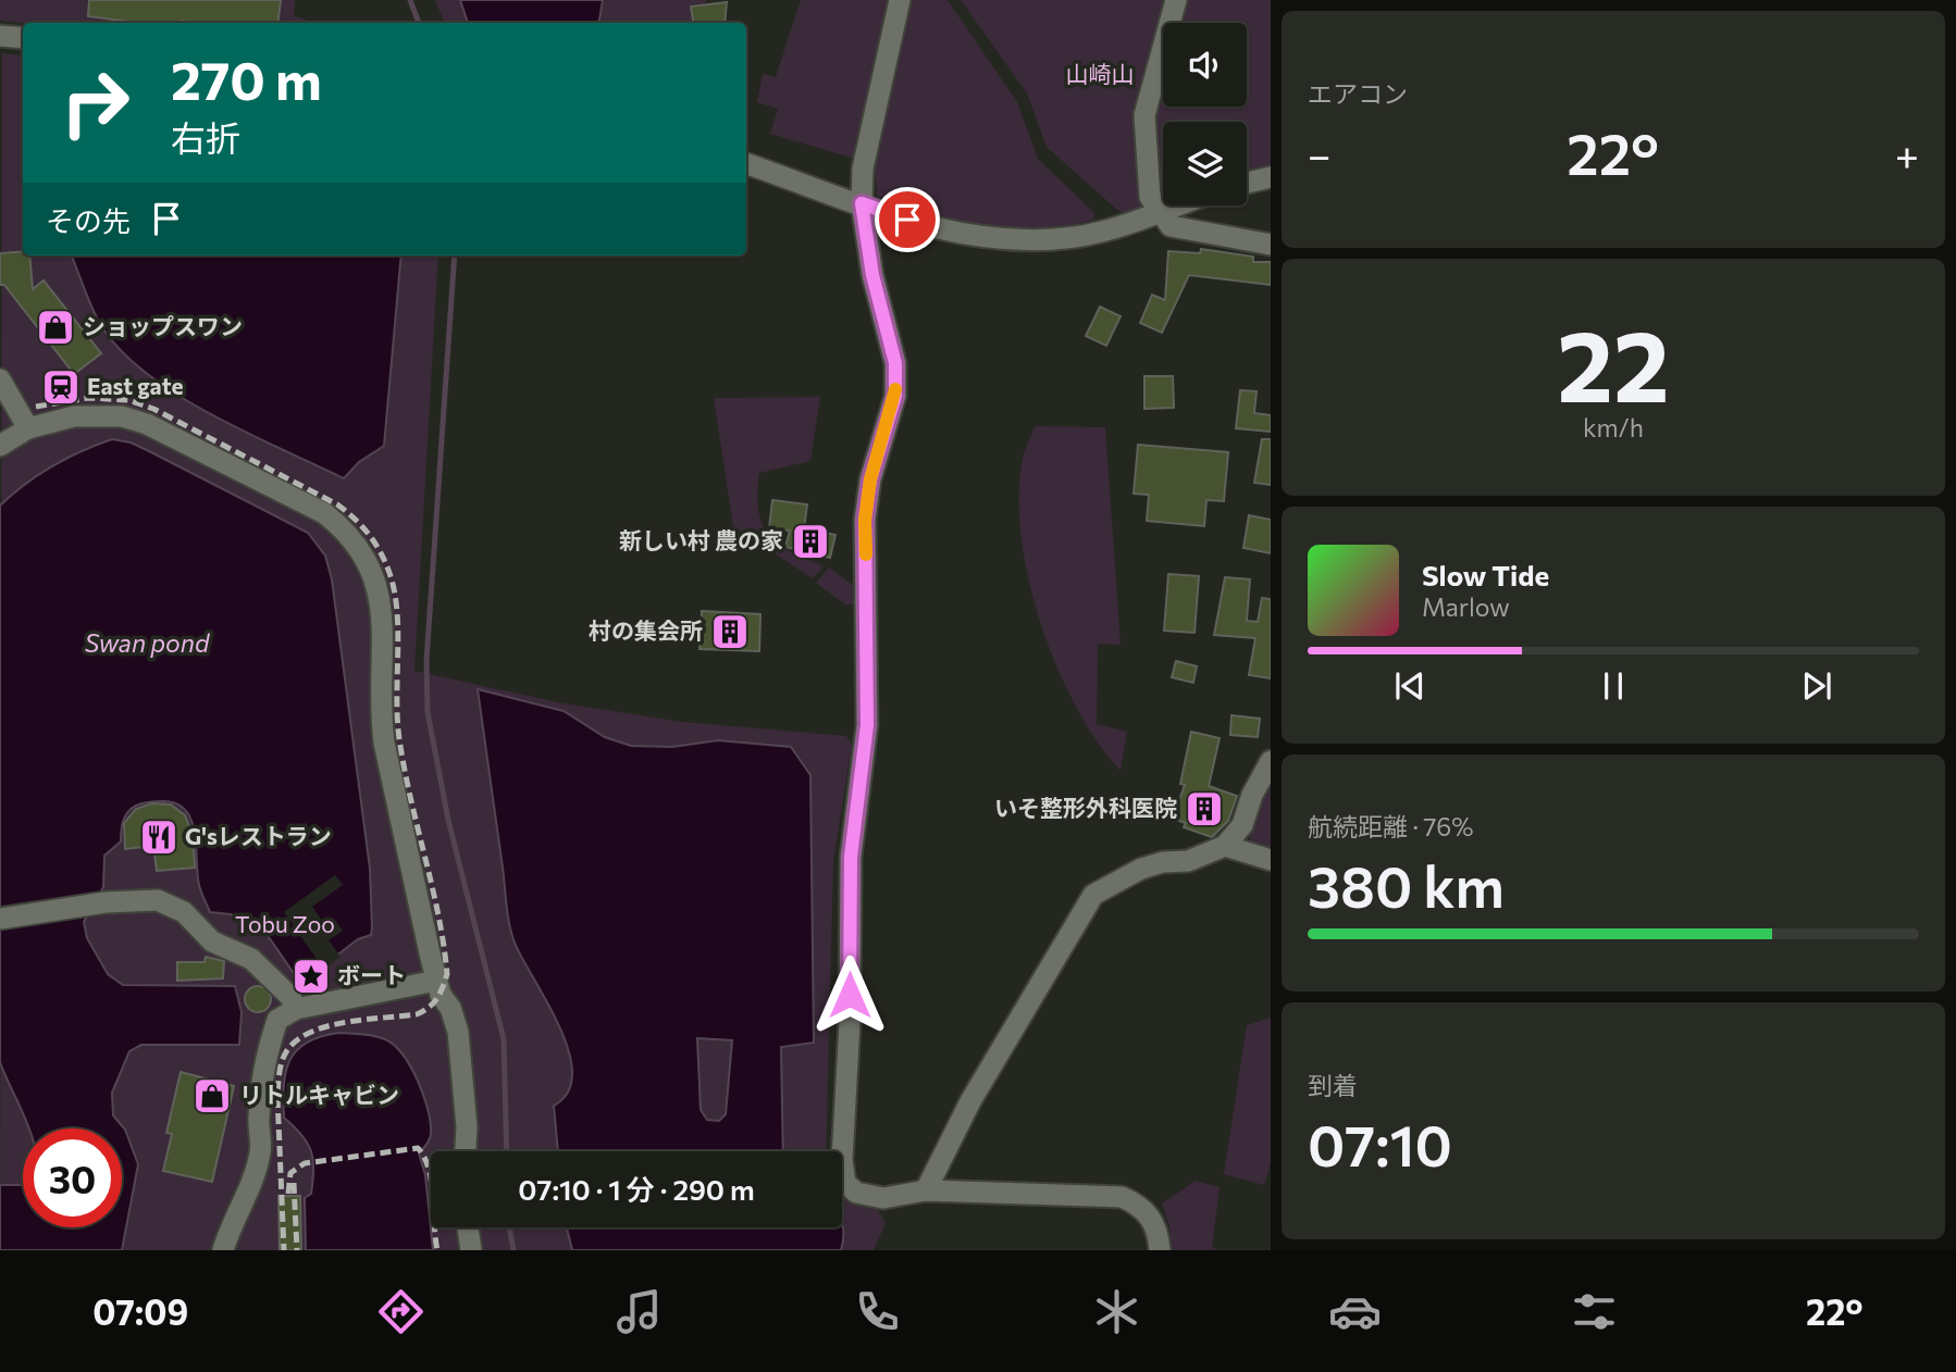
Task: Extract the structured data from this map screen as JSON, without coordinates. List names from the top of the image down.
{
  "water": ["Swan pond"],
  "parks": ["山崎山", "Tobu Zoo"],
  "places": {
    "shop": ["ショップスワン", "リトルキャビン"],
    "station": ["East gate"],
    "building": ["新しい村 農の家", "村の集会所", "いそ整形外科医院"],
    "restaurant": ["G'sレストラン"],
    "place": ["ボート"]
  },
  "page": {
    "tile": [
      "エアコン",
      ["22", "km/h"],
      ["航続距離 · 76%", "380 km"],
      ["到着", "07:10"]
    ],
    "turn": ["270 m", "右折"],
    "heat": ["−", "22°", "+"],
    "then": "その先",
    "song": ["Slow Tide", "Marlow"],
    "limit": "30",
    "trip": "07:10 · 1 分 · 290 m",
    "tabs": ["07:09", "22°"]
  }
}
